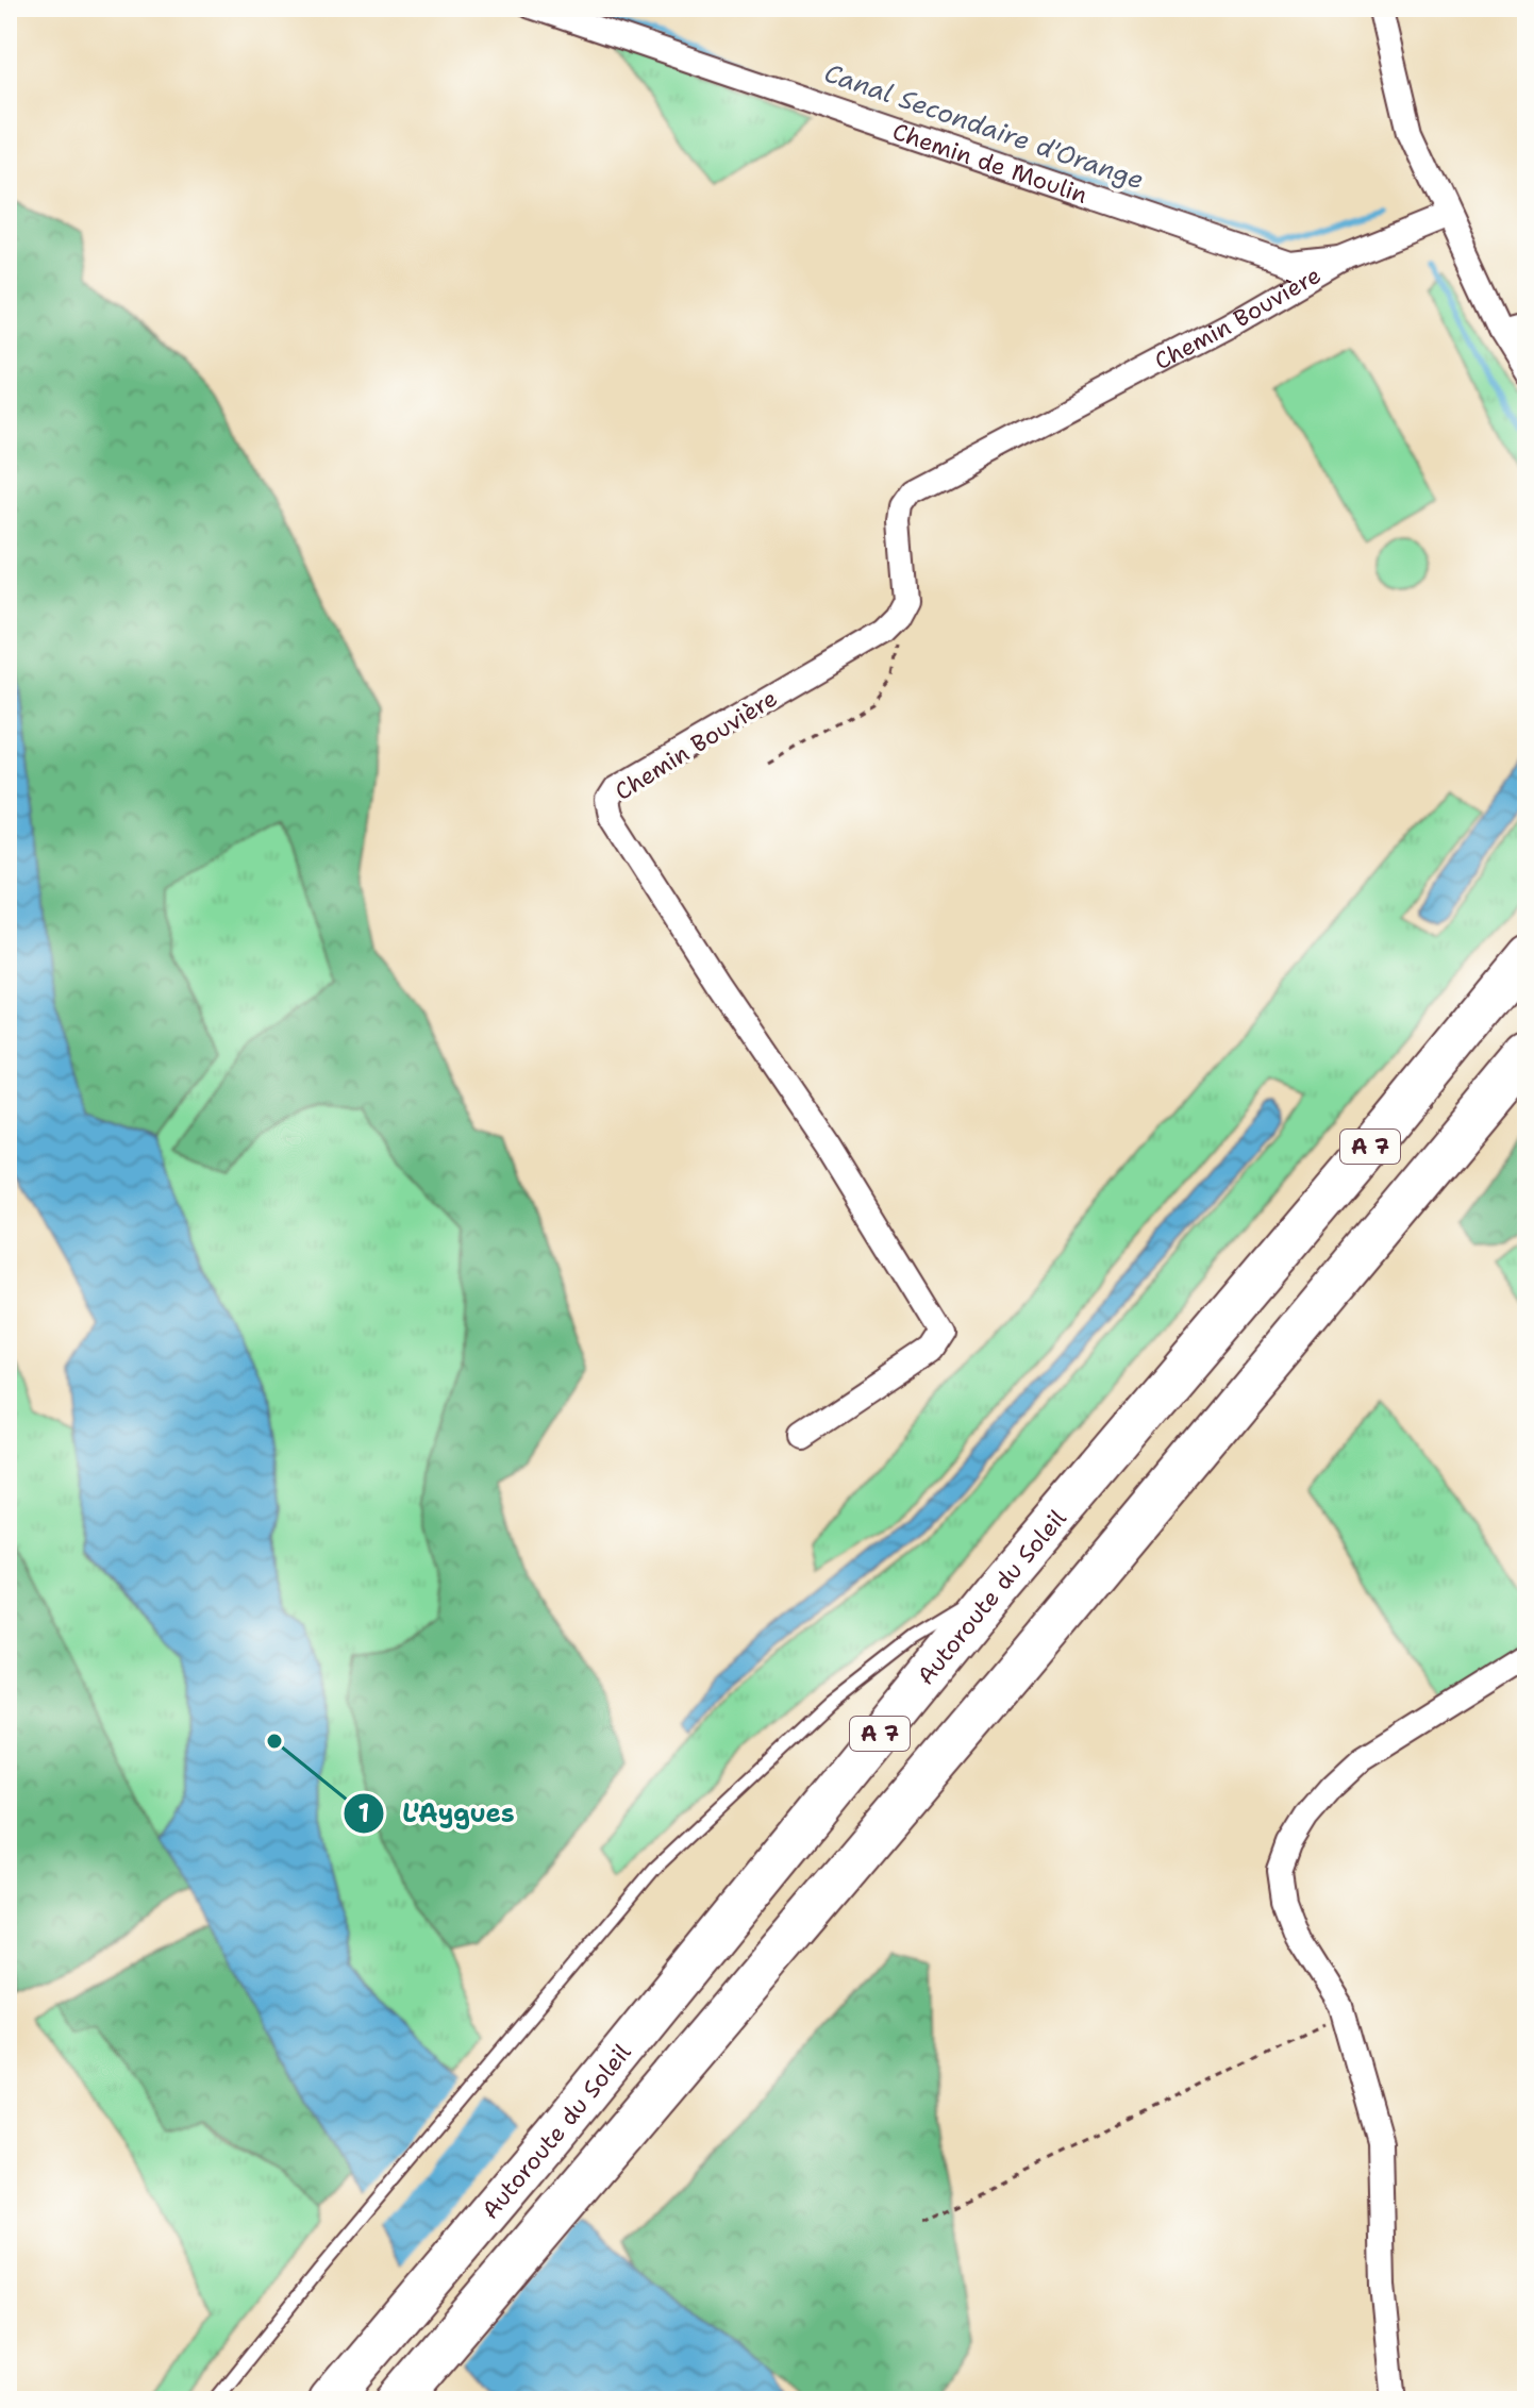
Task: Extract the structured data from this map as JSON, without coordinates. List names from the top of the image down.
{
  "streets": {
    "highway": ["A 7", "Autoroute du Soleil"],
    "street": ["Chemin de Moulin", "Chemin Bouvière"]
  },
  "crossings": [
    ["Chemin de Moulin", "Chemin Bouvière"]
  ],
  "water": ["Canal Secondaire d'Orange"],
  "places": ["L'Aygues"]
}
